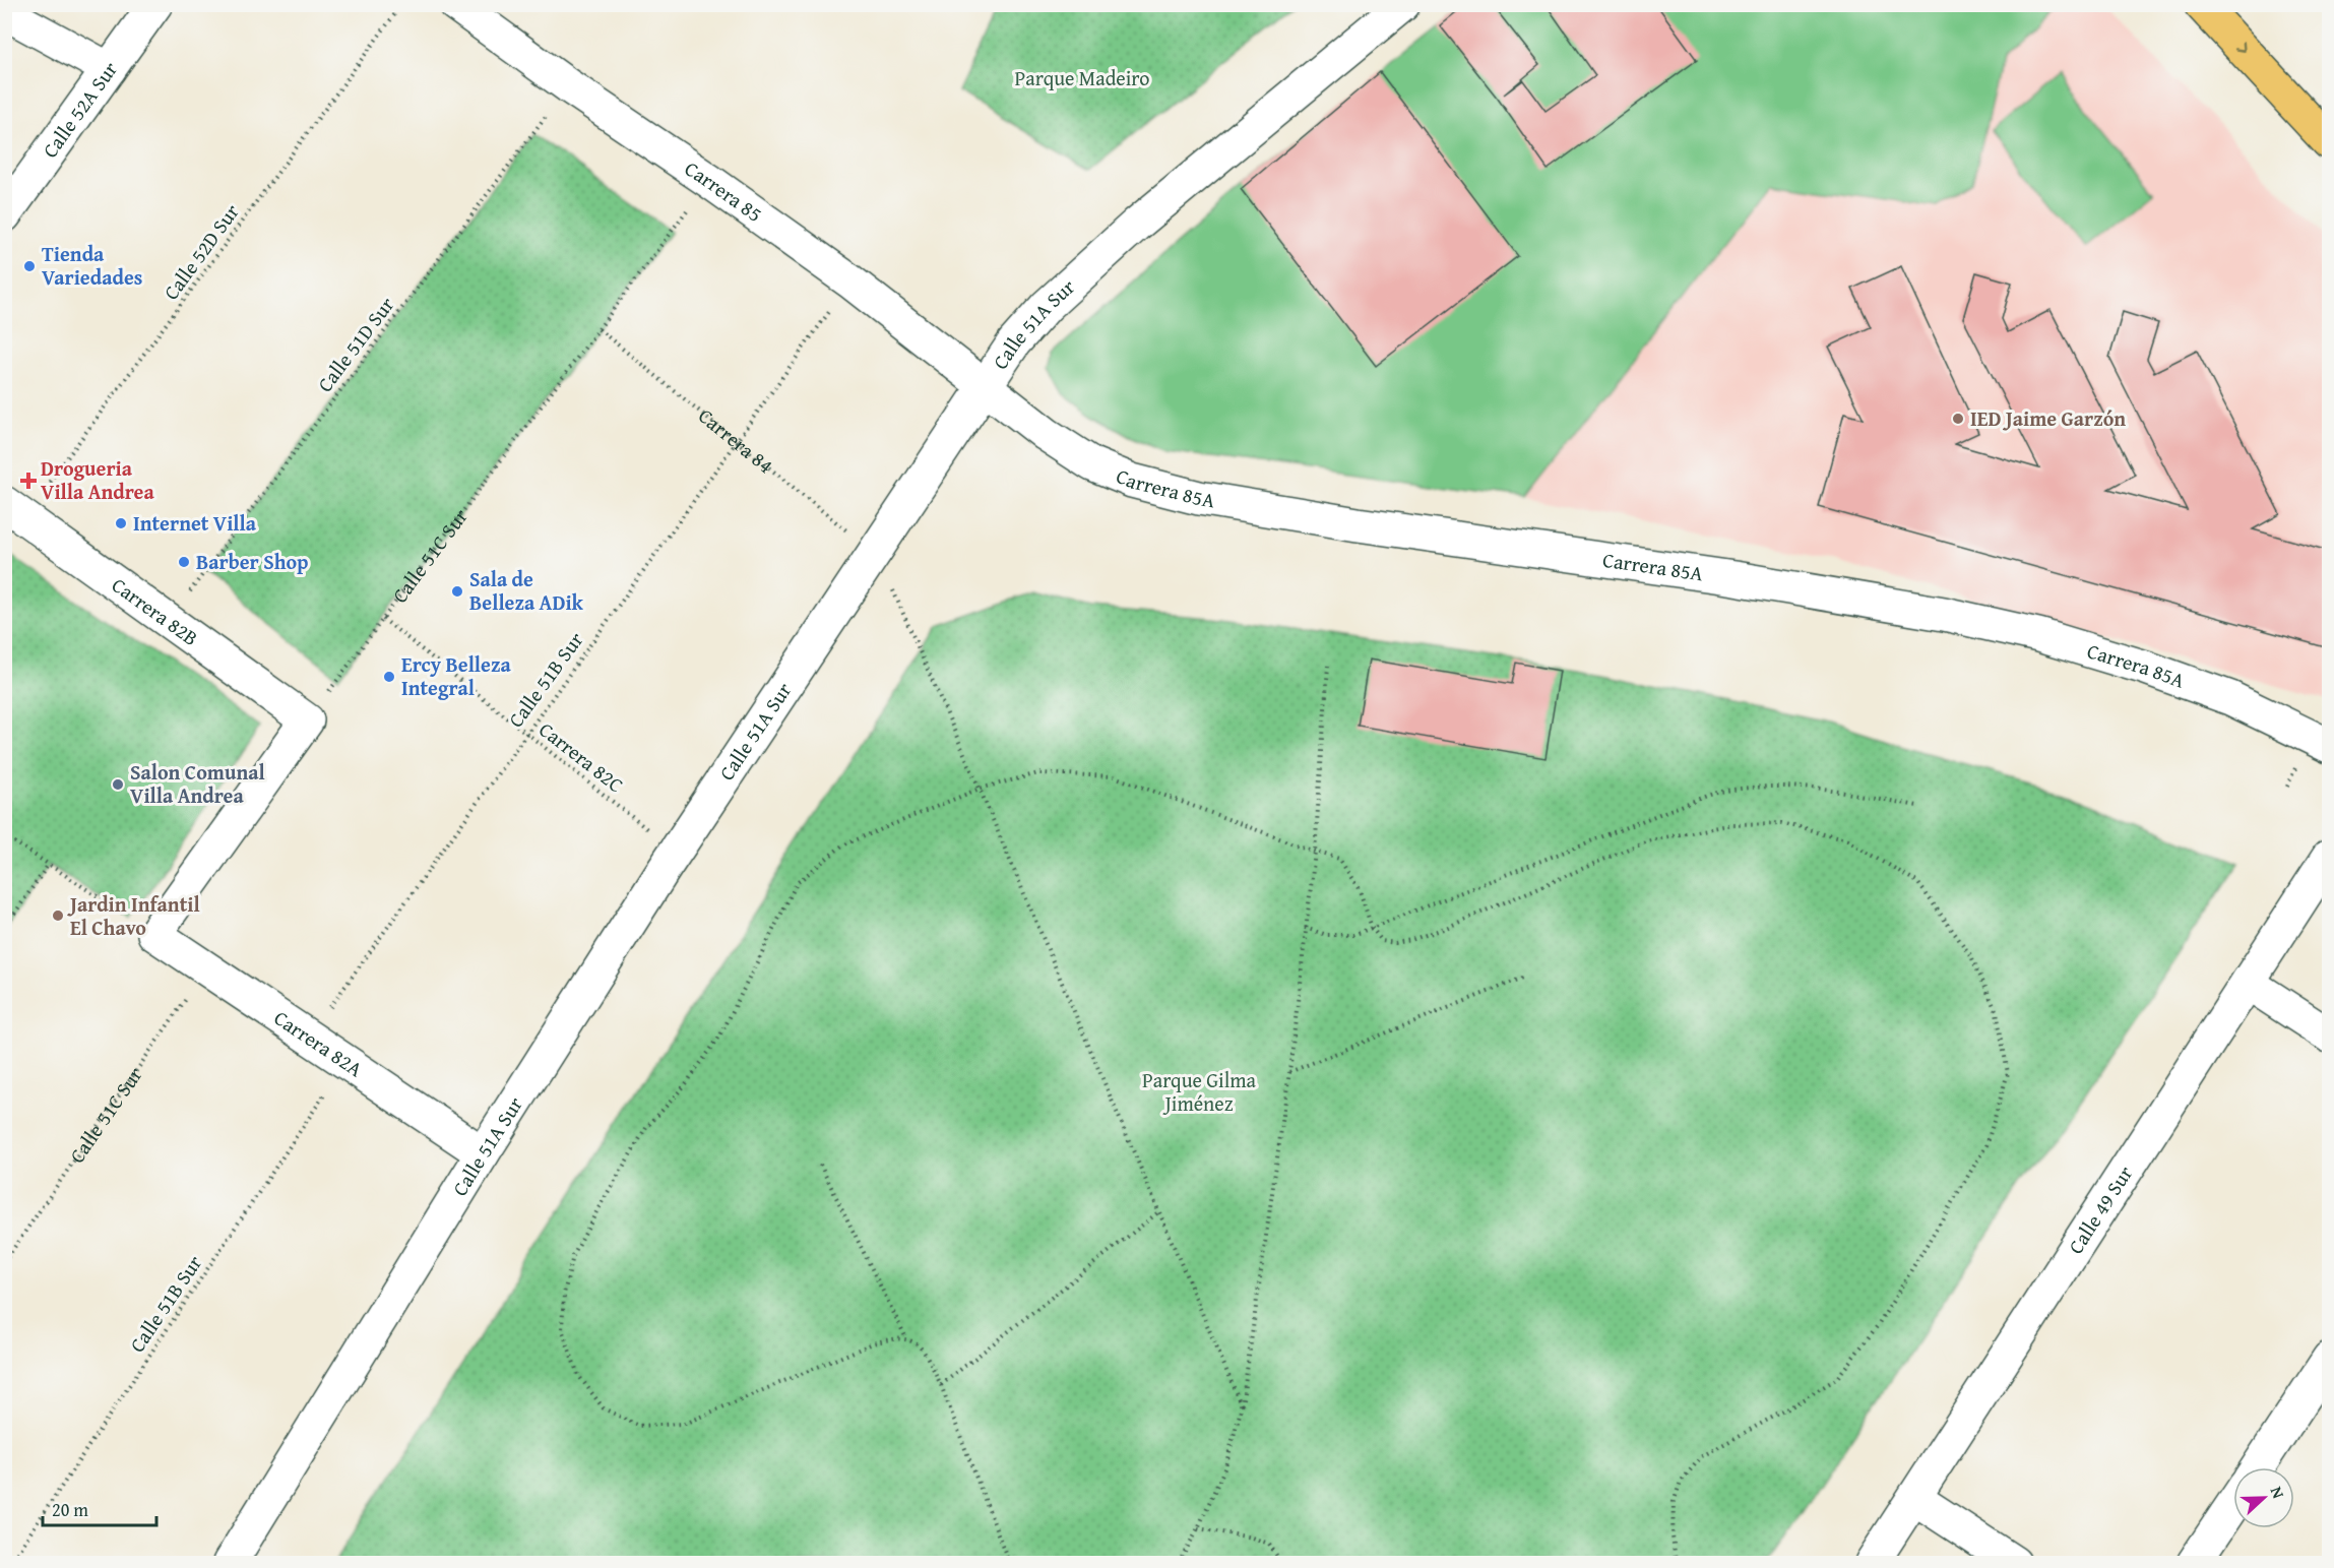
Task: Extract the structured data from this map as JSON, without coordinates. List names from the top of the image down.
{
  "streets": {
    "street": [
      "Calle 52A Sur",
      "Carrera 85",
      "Calle 51A Sur",
      "Carrera 85A",
      "Carrera 82B",
      "Carrera 82A",
      "Calle 49 Sur"
    ],
    "path": [
      "Calle 52D Sur",
      "Calle 51D Sur",
      "Carrera 84",
      "Calle 51C Sur",
      "Calle 51B Sur",
      "Carrera 82C"
    ]
  },
  "crossings": [
    ["Carrera 85", "Calle 51A Sur"],
    ["Carrera 85", "Calle 51D Sur"],
    ["Carrera 85", "Carrera 85A"],
    ["Carrera 85", "Calle 51C Sur"],
    ["Carrera 85", "Calle 51B Sur"],
    ["Calle 52D Sur", "Carrera 82B"],
    ["Calle 51A Sur", "Carrera 84"],
    ["Calle 51A Sur", "Carrera 85A"],
    ["Calle 51A Sur", "Carrera 82C"],
    ["Calle 51A Sur", "Carrera 82A"],
    ["Calle 51D Sur", "Carrera 82B"],
    ["Carrera 84", "Calle 51C Sur"],
    ["Carrera 84", "Calle 51B Sur"],
    ["Calle 51C Sur", "Carrera 82B"],
    ["Calle 51C Sur", "Carrera 82C"],
    ["Calle 51C Sur", "Carrera 82A"],
    ["Calle 51B Sur", "Carrera 82C"],
    ["Calle 51B Sur", "Carrera 82A"]
  ],
  "parks": ["Parque Madeiro", "Parque Gilma Jiménez"],
  "places": {
    "other": [
      "Tienda Variedades",
      "IED Jaime Garzón",
      "Internet Villa",
      "Barber Shop",
      "Sala de Belleza ADik",
      "Ercy Belleza Integral",
      "Salon Comunal Villa Andrea",
      "Jardin Infantil El Chavo"
    ],
    "health": ["Drogueria Villa Andrea"]
  },
  "scale_bar": "20 m",
  "north": "right"
}
